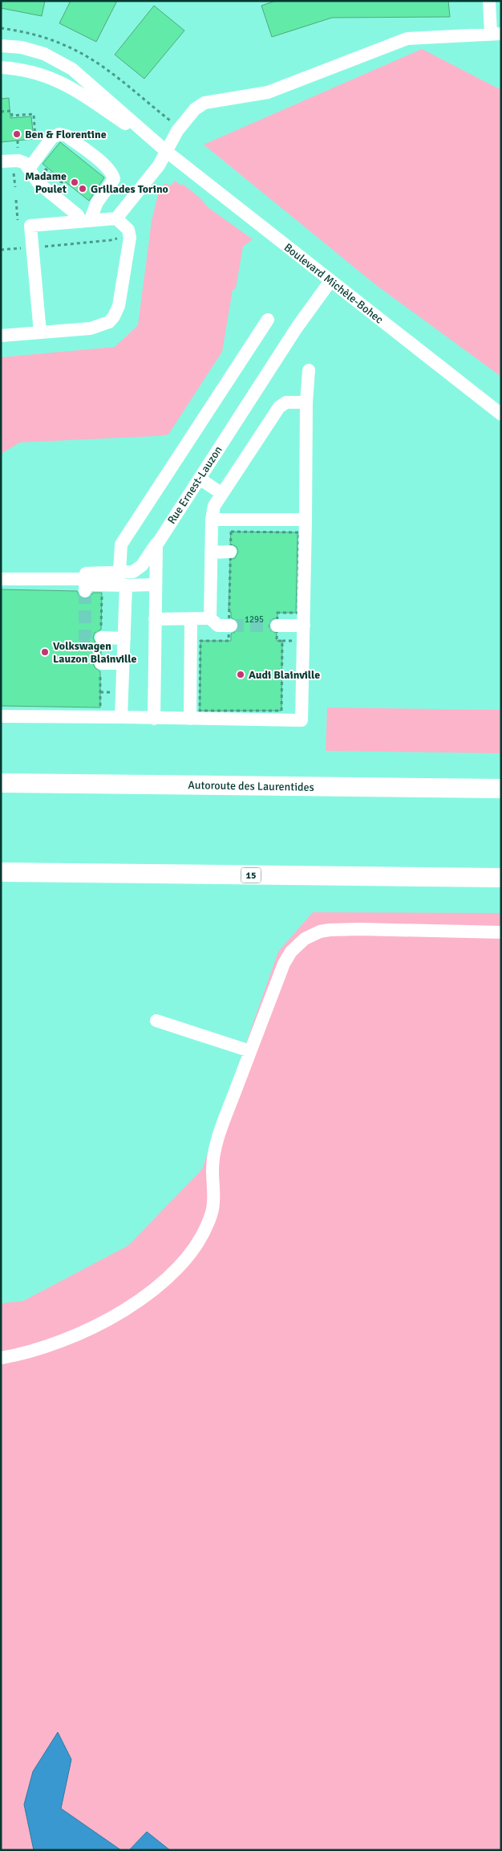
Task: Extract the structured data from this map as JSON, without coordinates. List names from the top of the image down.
{
  "streets": {
    "highway": ["Autoroute des Laurentides", "15"],
    "street": ["Boulevard Michèle-Bohec", "Rue Ernest-Lauzon"]
  },
  "crossings": [
    ["Boulevard Michèle-Bohec", "Rue Ernest-Lauzon"]
  ],
  "places": [
    "Ben & Florentine",
    "Madame Poulet",
    "Grillades Torino",
    "Volkswagen Lauzon Blainville",
    "Audi Blainville"
  ],
  "house_numbers": ["1295"]
}
